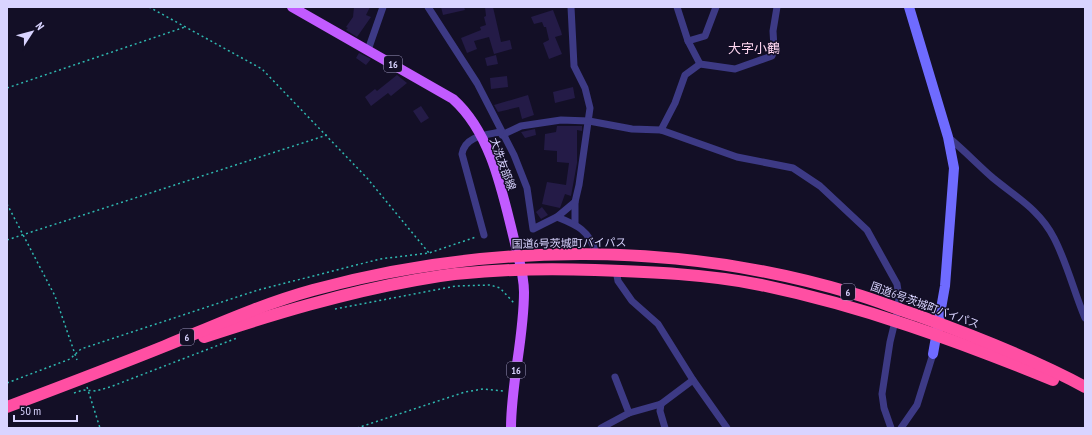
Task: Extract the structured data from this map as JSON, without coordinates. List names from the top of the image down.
{
  "streets": {
    "highway": ["国道6号茨城町バイパス", "6"],
    "main road": ["16", "大洗友部線"]
  },
  "crossings": [
    ["大洗友部線", "国道6号茨城町バイパス"]
  ],
  "districts": ["大字小鶴"],
  "scale_bar": "50 m",
  "north": "top right"
}
